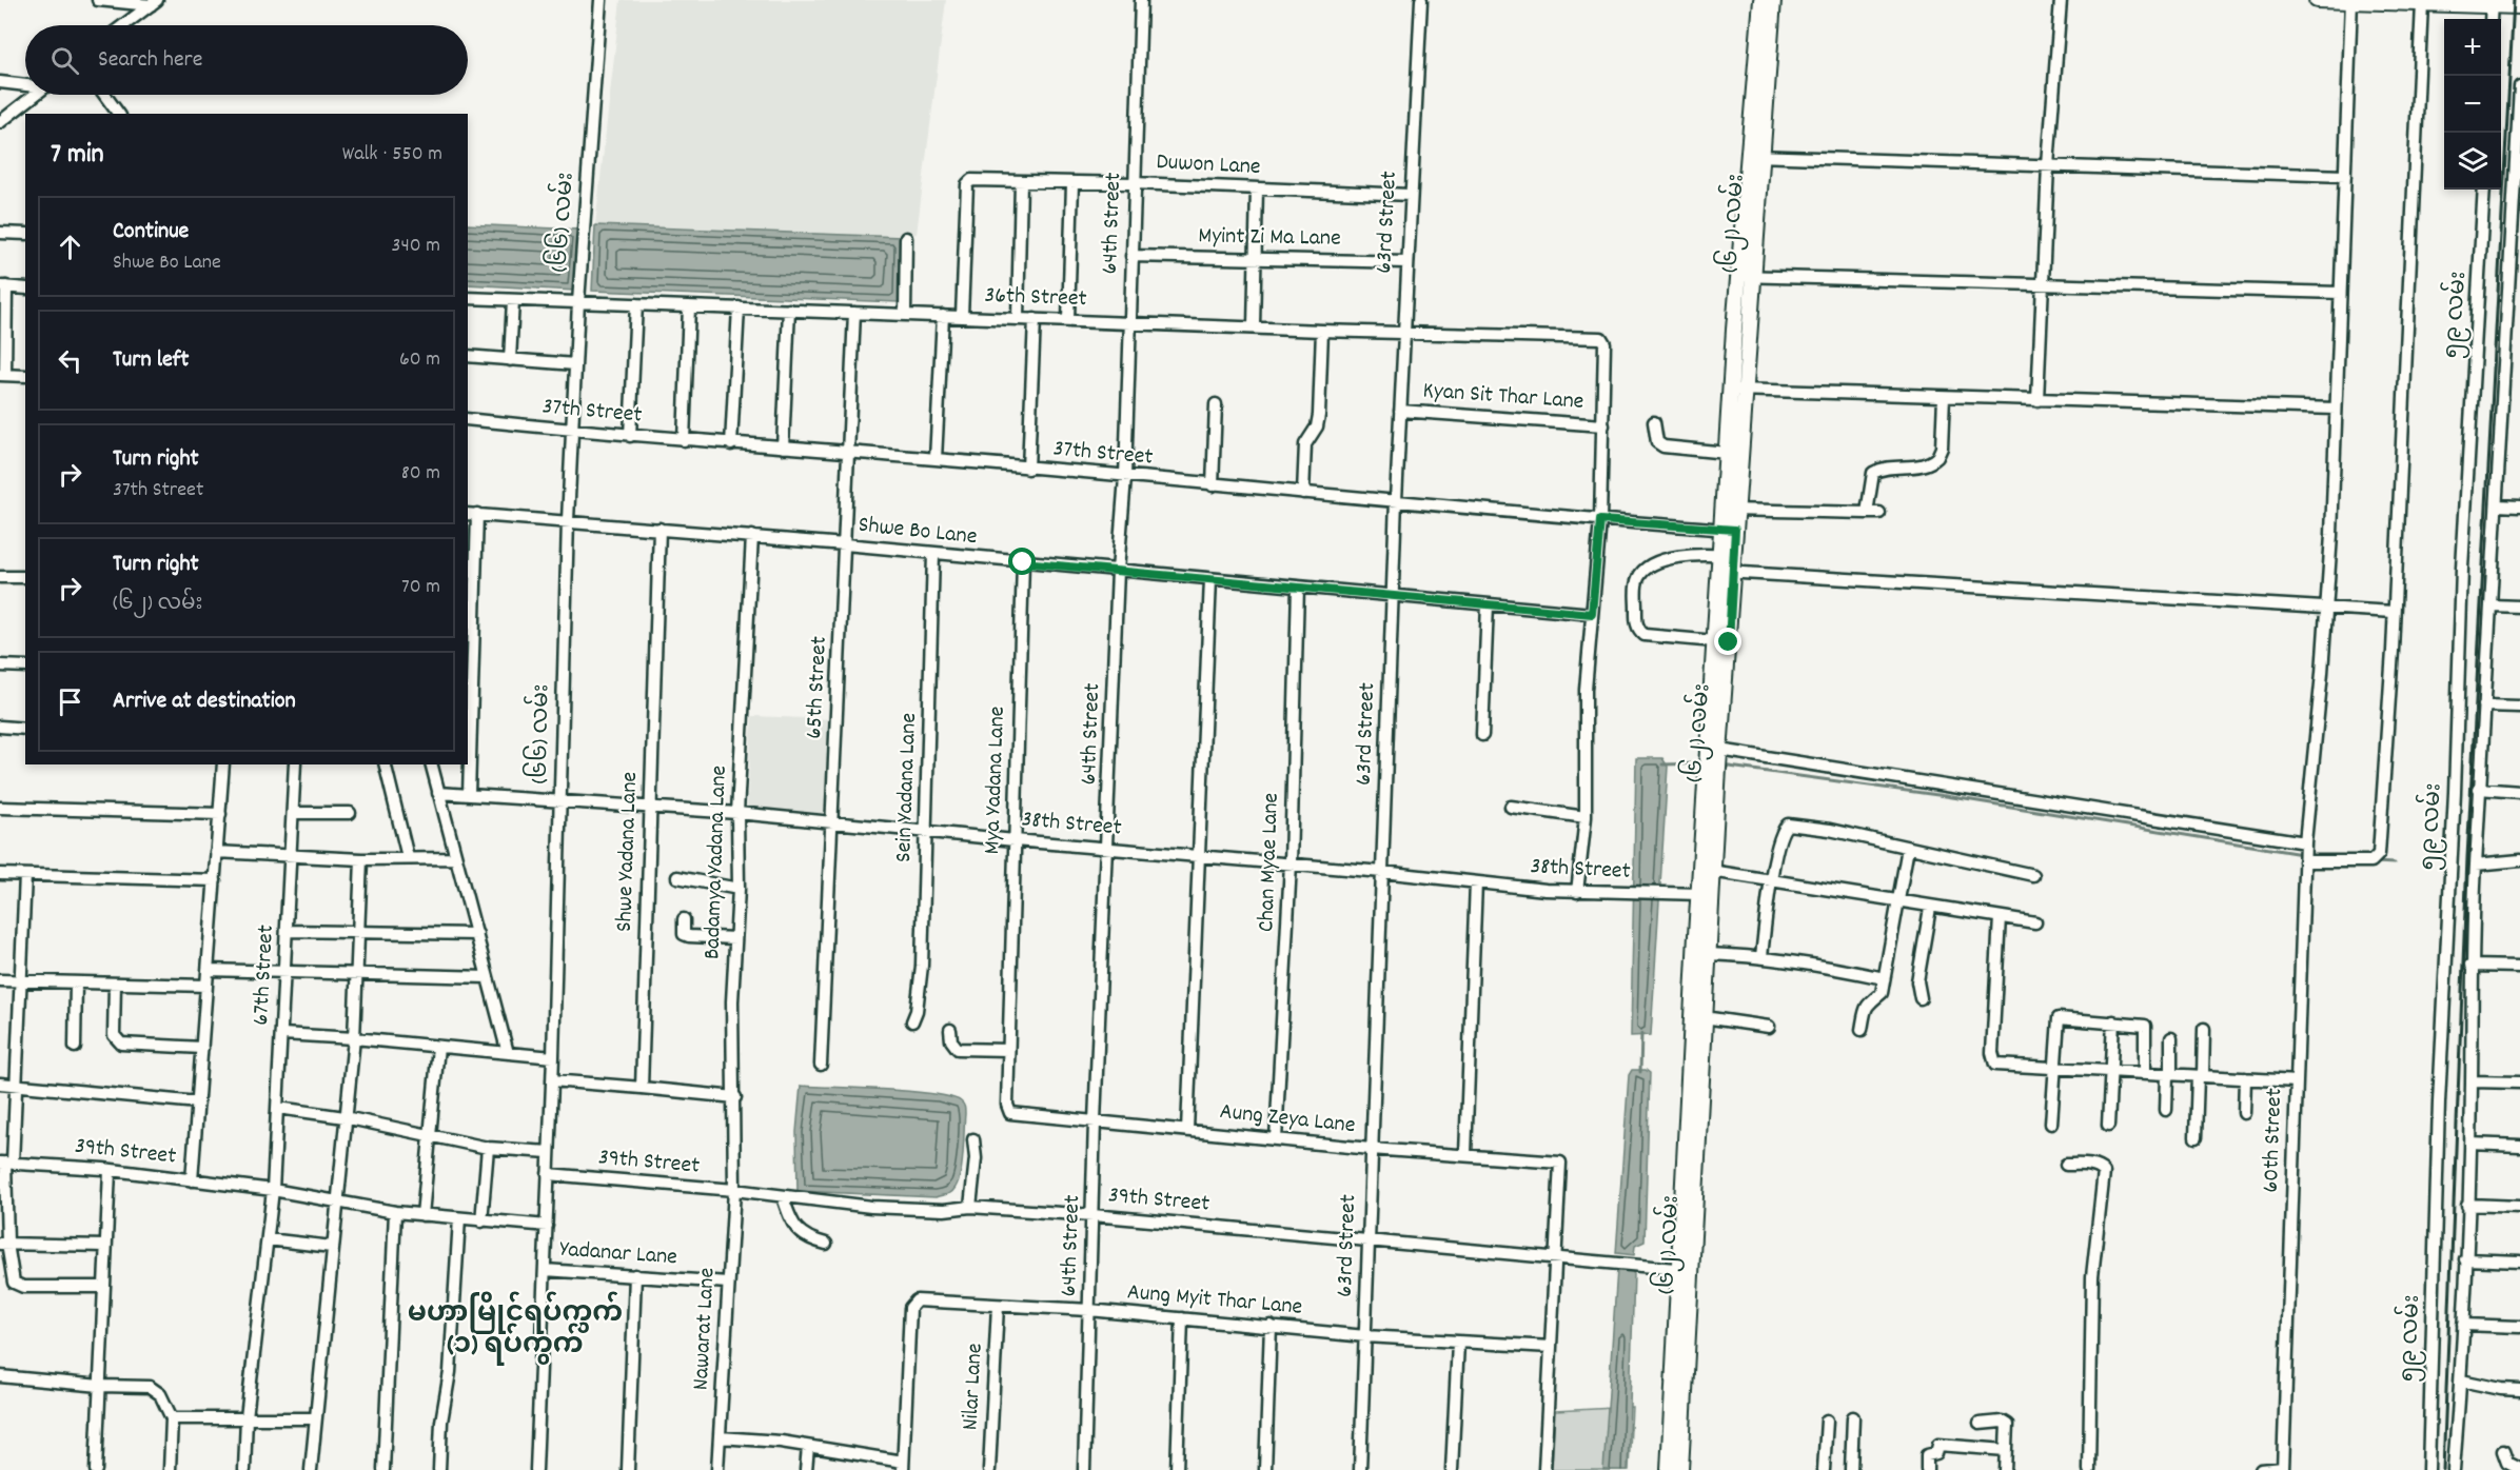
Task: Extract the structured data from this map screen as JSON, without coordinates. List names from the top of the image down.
{
  "streets": {
    "main road": ["(၆၂) လမ်း"],
    "street": [
      "Duwon Lane",
      "(၆၆) လမ်း",
      "63rd Street",
      "64th Street",
      "Myint Zi Ma Lane",
      "36th Street",
      "၅၉ လမ်း",
      "Kyan Sit Thar Lane",
      "37th Street",
      "Shwe Bo Lane",
      "65th Street",
      "Mya Yadana Lane",
      "Sein Yadana Lane",
      "38th Street",
      "Shwe Yadana Lane",
      "Badamya Yadana Lane",
      "Chan Myae Lane",
      "67th Street",
      "Aung Zeya Lane",
      "60th Street",
      "39th Street",
      "Yadanar Lane",
      "Aung Myit Thar Lane",
      "Nawarat Lane",
      "Nilar Lane"
    ]
  },
  "crossings": [
    ["Duwon Lane", "63rd Street"],
    ["Duwon Lane", "64th Street"],
    ["Duwon Lane", "36th Street"],
    ["(၆၆) လမ်း", "36th Street"],
    ["(၆၆) လမ်း", "37th Street"],
    ["(၆၆) လမ်း", "Shwe Bo Lane"],
    ["(၆၆) လမ်း", "38th Street"],
    ["(၆၆) လမ်း", "39th Street"],
    ["(၆၆) လမ်း", "Yadanar Lane"],
    ["63rd Street", "Myint Zi Ma Lane"],
    ["63rd Street", "36th Street"],
    ["63rd Street", "Kyan Sit Thar Lane"],
    ["63rd Street", "37th Street"],
    ["63rd Street", "Shwe Bo Lane"],
    ["63rd Street", "38th Street"],
    ["63rd Street", "Aung Zeya Lane"],
    ["63rd Street", "39th Street"],
    ["63rd Street", "Aung Myit Thar Lane"],
    ["64th Street", "Myint Zi Ma Lane"],
    ["64th Street", "36th Street"],
    ["64th Street", "37th Street"],
    ["64th Street", "Shwe Bo Lane"],
    ["64th Street", "38th Street"],
    ["64th Street", "Aung Zeya Lane"],
    ["64th Street", "39th Street"],
    ["64th Street", "Aung Myit Thar Lane"],
    ["(၆၂) လမ်း", "37th Street"],
    ["(၆၂) လမ်း", "38th Street"],
    ["(၆၂) လမ်း", "39th Street"],
    ["36th Street", "Kyan Sit Thar Lane"],
    ["36th Street", "65th Street"],
    ["37th Street", "65th Street"],
    ["Shwe Bo Lane", "65th Street"],
    ["Shwe Bo Lane", "Mya Yadana Lane"],
    ["Shwe Bo Lane", "Sein Yadana Lane"],
    ["Shwe Bo Lane", "Shwe Yadana Lane"],
    ["Shwe Bo Lane", "Badamya Yadana Lane"],
    ["Shwe Bo Lane", "Chan Myae Lane"],
    ["65th Street", "38th Street"],
    ["Mya Yadana Lane", "38th Street"],
    ["Mya Yadana Lane", "Aung Zeya Lane"],
    ["Sein Yadana Lane", "38th Street"],
    ["38th Street", "Shwe Yadana Lane"],
    ["38th Street", "Badamya Yadana Lane"],
    ["38th Street", "Chan Myae Lane"],
    ["Badamya Yadana Lane", "39th Street"],
    ["Badamya Yadana Lane", "Nawarat Lane"],
    ["Chan Myae Lane", "Aung Zeya Lane"],
    ["67th Street", "39th Street"],
    ["Aung Zeya Lane", "39th Street"],
    ["39th Street", "Nawarat Lane"],
    ["Yadanar Lane", "Nawarat Lane"],
    ["Aung Myit Thar Lane", "Nilar Lane"]
  ],
  "districts": ["မဟာမြိုင်ရပ်ကွက် (၁) ရပ်ကွက်"],
  "page": {
    "map_buttons": ["+", "−"],
    "search": "Search here",
    "heading": ["7 min", "Walk · 550 m"],
    "list": [
      ["Continue", "Shwe Bo Lane", "340 m"],
      ["Turn left", "60 m"],
      ["Turn right", "37th Street", "80 m"],
      ["Turn right", "(၆၂) လမ်း", "70 m"],
      "Arrive at destination"
    ]
  }
}
